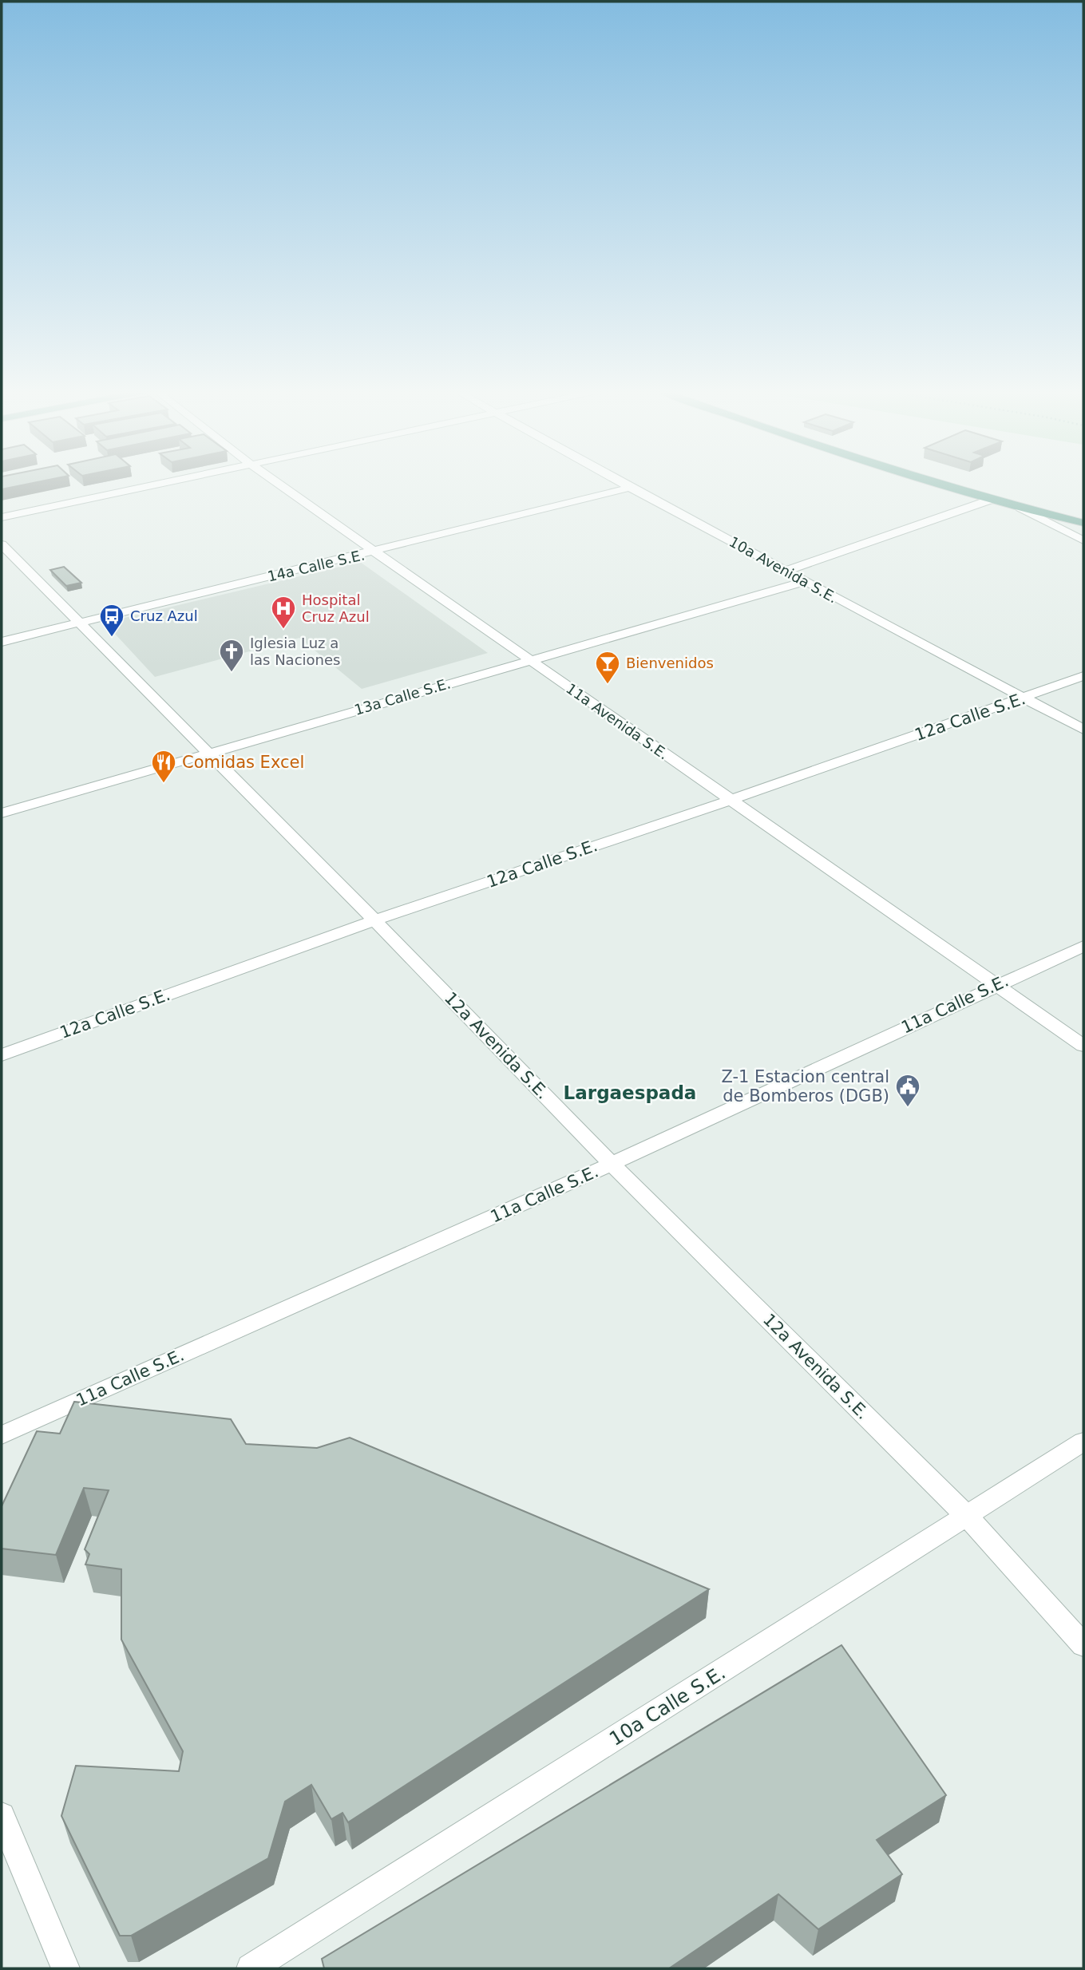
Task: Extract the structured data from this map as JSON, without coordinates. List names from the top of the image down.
{
  "streets": {
    "street": [
      "14a Calle S.E.",
      "10a Avenida S.E.",
      "13a Calle S.E.",
      "12a Calle S.E.",
      "11a Avenida S.E.",
      "11a Calle S.E.",
      "12a Avenida S.E.",
      "10a Calle S.E."
    ]
  },
  "crossings": [
    ["14a Calle S.E.", "10a Avenida S.E."],
    ["14a Calle S.E.", "11a Avenida S.E."],
    ["14a Calle S.E.", "12a Avenida S.E."],
    ["10a Avenida S.E.", "13a Calle S.E."],
    ["10a Avenida S.E.", "12a Calle S.E."],
    ["13a Calle S.E.", "11a Avenida S.E."],
    ["13a Calle S.E.", "12a Avenida S.E."],
    ["12a Calle S.E.", "11a Avenida S.E."],
    ["12a Calle S.E.", "12a Avenida S.E."],
    ["11a Avenida S.E.", "11a Calle S.E."],
    ["11a Calle S.E.", "12a Avenida S.E."],
    ["12a Avenida S.E.", "10a Calle S.E."]
  ],
  "districts": ["Largaespada"],
  "places": {
    "hospital": ["Hospital Cruz Azul"],
    "bus stop": ["Cruz Azul"],
    "church": ["Iglesia Luz a las Naciones"],
    "bar": ["Bienvenidos"],
    "restaurant": ["Comidas Excel"],
    "public building": ["Z-1 Estacion central de Bomberos (DGB)"]
  }
}
